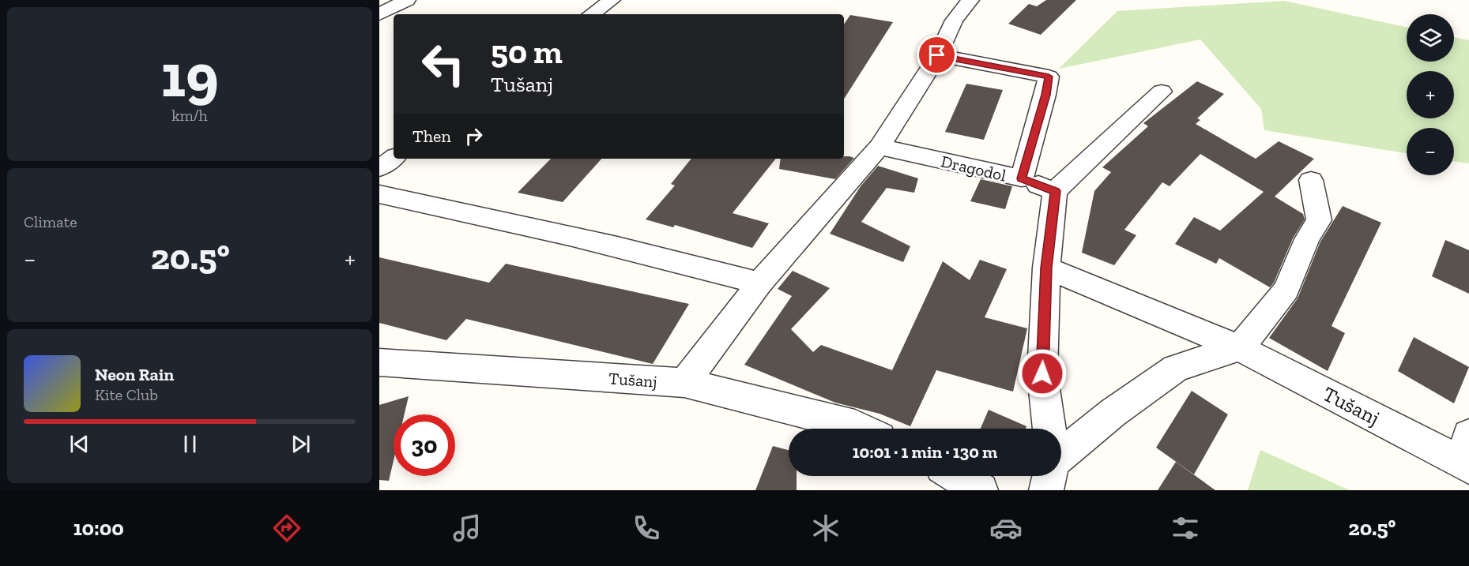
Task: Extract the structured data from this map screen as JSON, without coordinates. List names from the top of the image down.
{
  "streets": {
    "street": ["Dragodol", "Tušanj"]
  },
  "page": {
    "tile": [
      ["19", "km/h"],
      "Climate"
    ],
    "map_buttons": ["+", "−"],
    "turn": ["50 m", "Tušanj"],
    "then": "Then",
    "heat": ["−", "20.5°", "+"],
    "song": ["Neon Rain", "Kite Club"],
    "limit": "30",
    "trip": "10:01 · 1 min · 130 m",
    "tabs": ["10:00", "20.5°"]
  }
}
